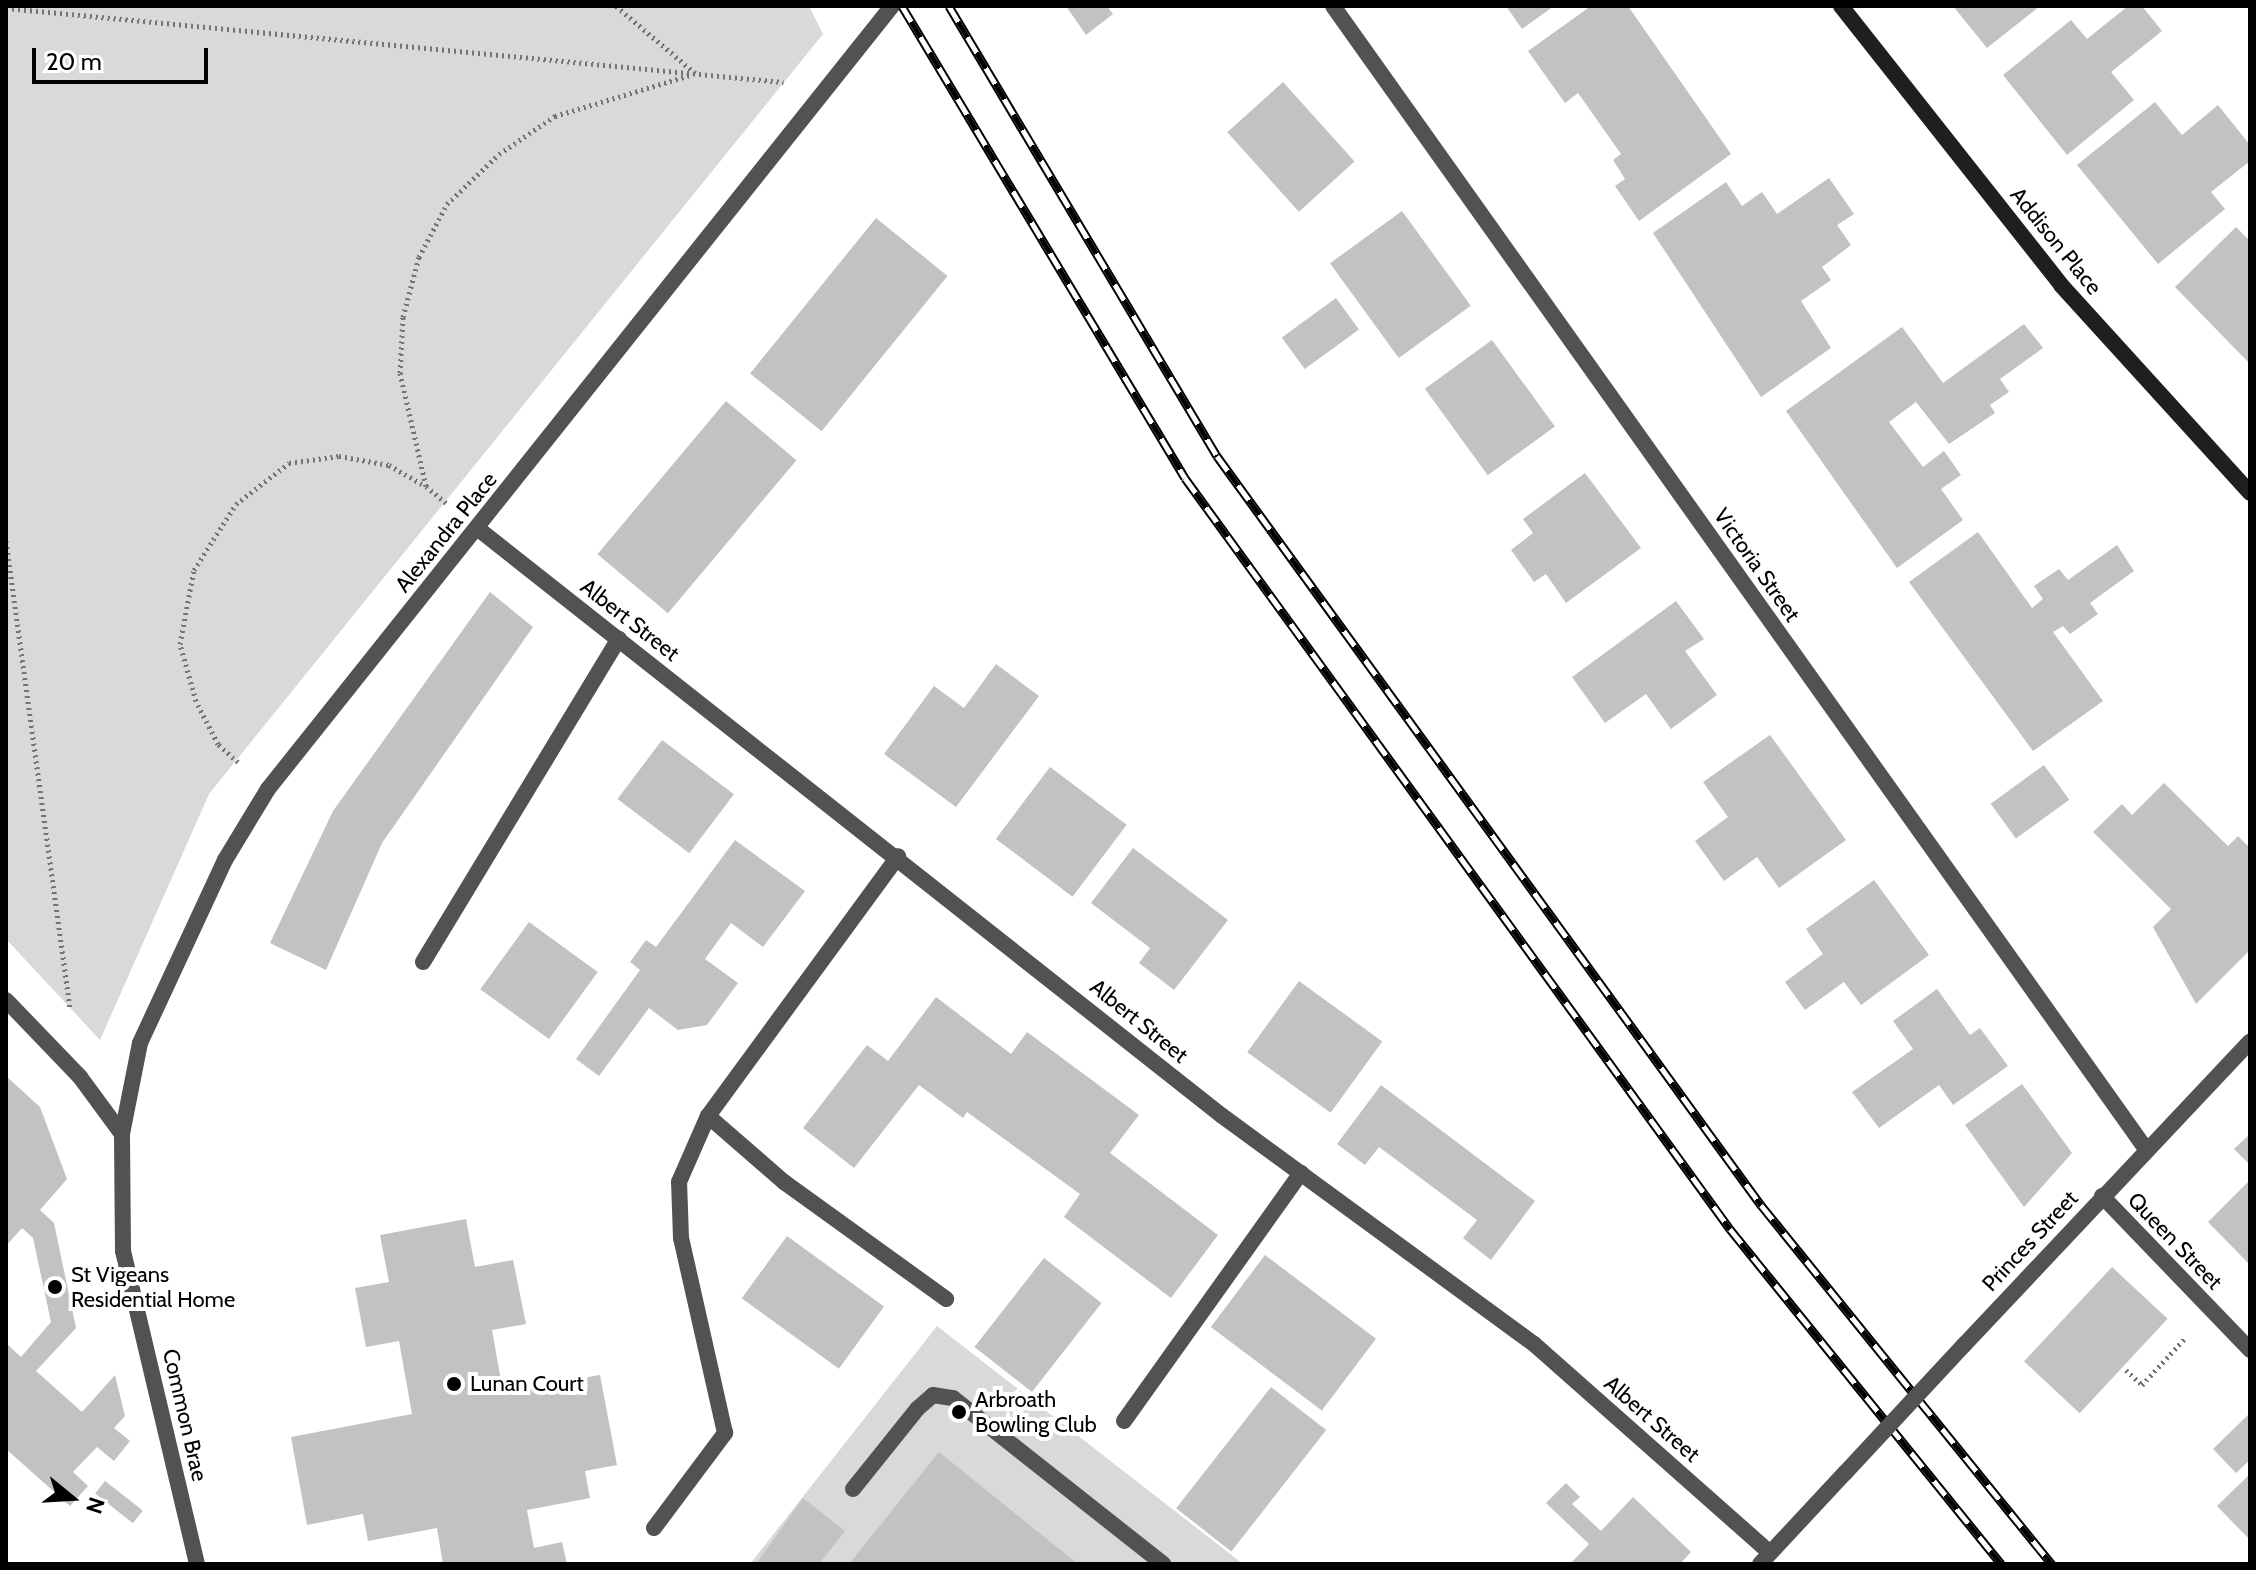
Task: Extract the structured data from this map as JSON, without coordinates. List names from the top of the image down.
{
  "streets": {
    "main road": ["Addison Place"],
    "street": [
      "Alexandra Place",
      "Victoria Street",
      "Albert Street",
      "Princes Street",
      "Queen Street",
      "Common Brae"
    ]
  },
  "crossings": [
    ["Alexandra Place", "Albert Street"],
    ["Alexandra Place", "Common Brae"],
    ["Victoria Street", "Princes Street"],
    ["Albert Street", "Princes Street"],
    ["Princes Street", "Queen Street"]
  ],
  "places": ["St Vigeans Residential Home", "Lunan Court", "Arbroath Bowling Club"],
  "scale_bar": "20 m",
  "north": "right"
}
